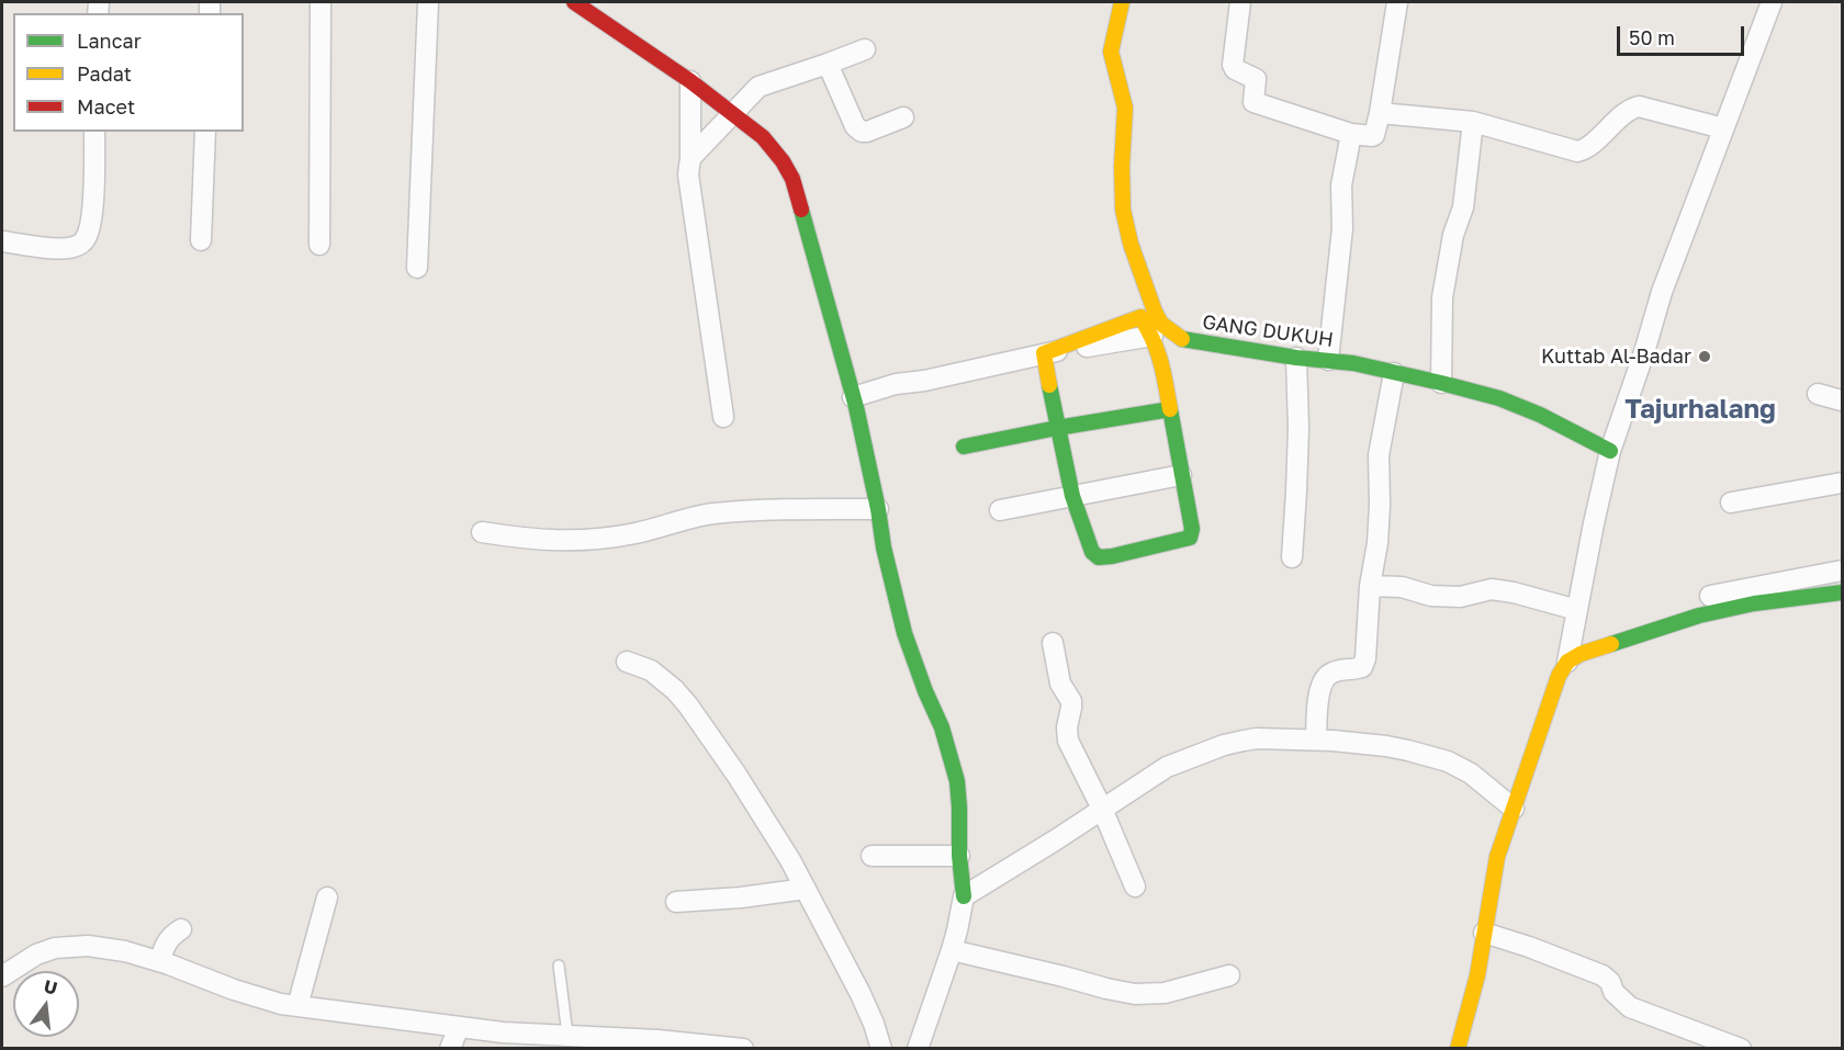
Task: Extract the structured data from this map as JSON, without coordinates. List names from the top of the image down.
{
  "streets": {
    "street": ["GANG DUKUH"]
  },
  "districts": ["Tajurhalang"],
  "places": ["Kuttab Al-Badar"],
  "legend": ["Lancar", "Padat", "Macet"],
  "scale_bar": "50 m",
  "north": "top"
}
